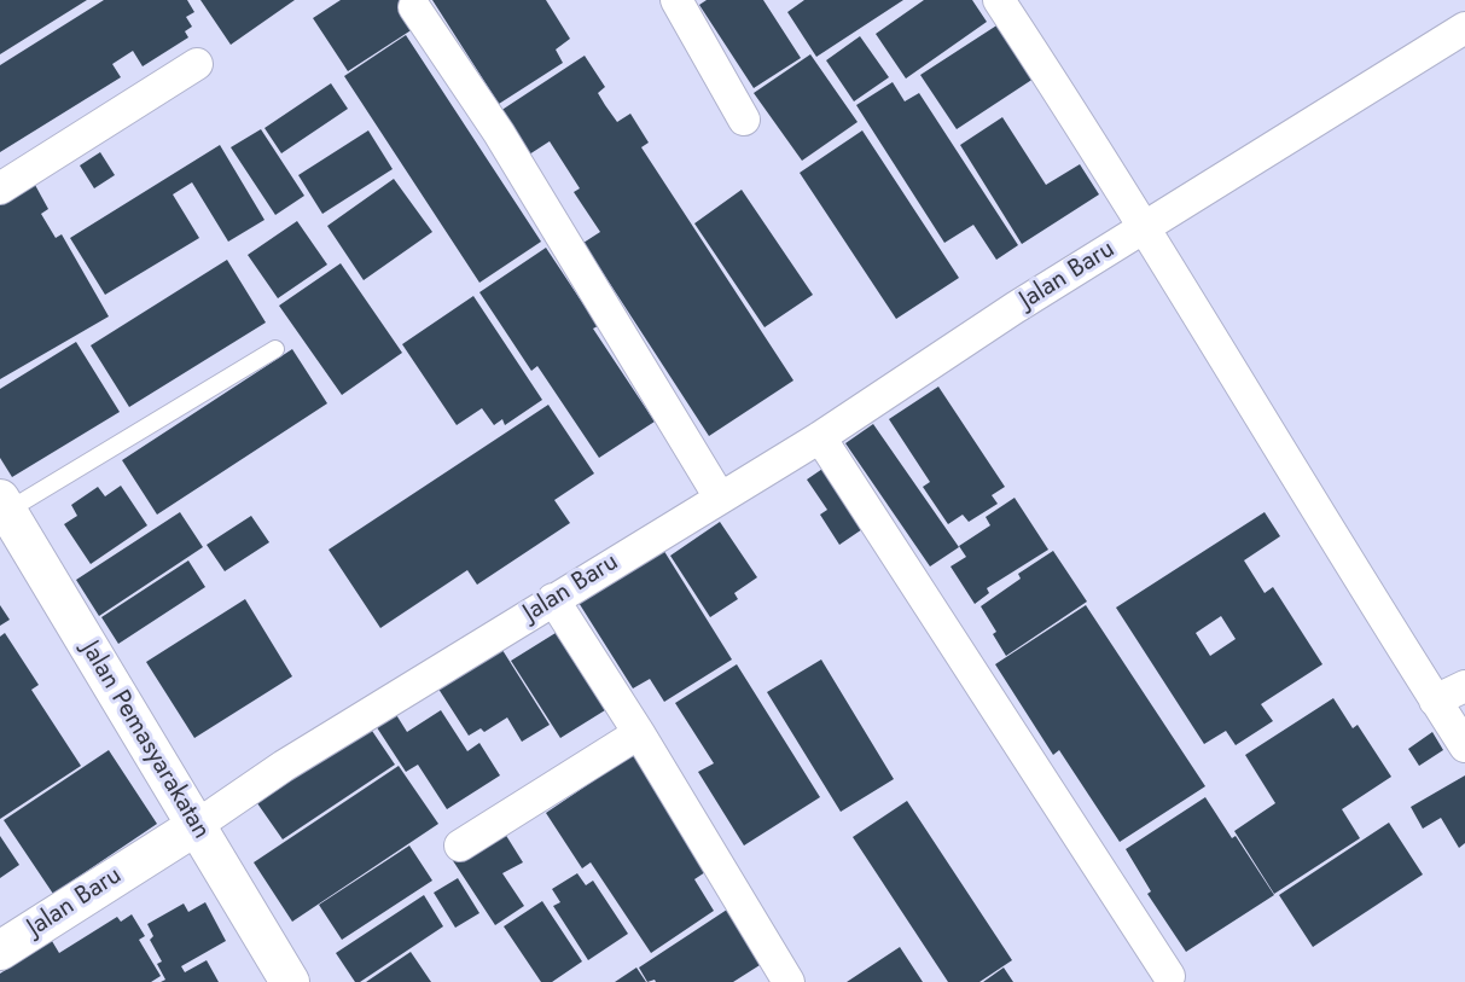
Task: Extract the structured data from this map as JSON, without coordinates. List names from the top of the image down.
{
  "streets": {
    "street": ["Jalan Baru", "Jalan Pemasyarakatan"]
  },
  "crossings": [
    ["Jalan Baru", "Jalan Pemasyarakatan"]
  ]
}
